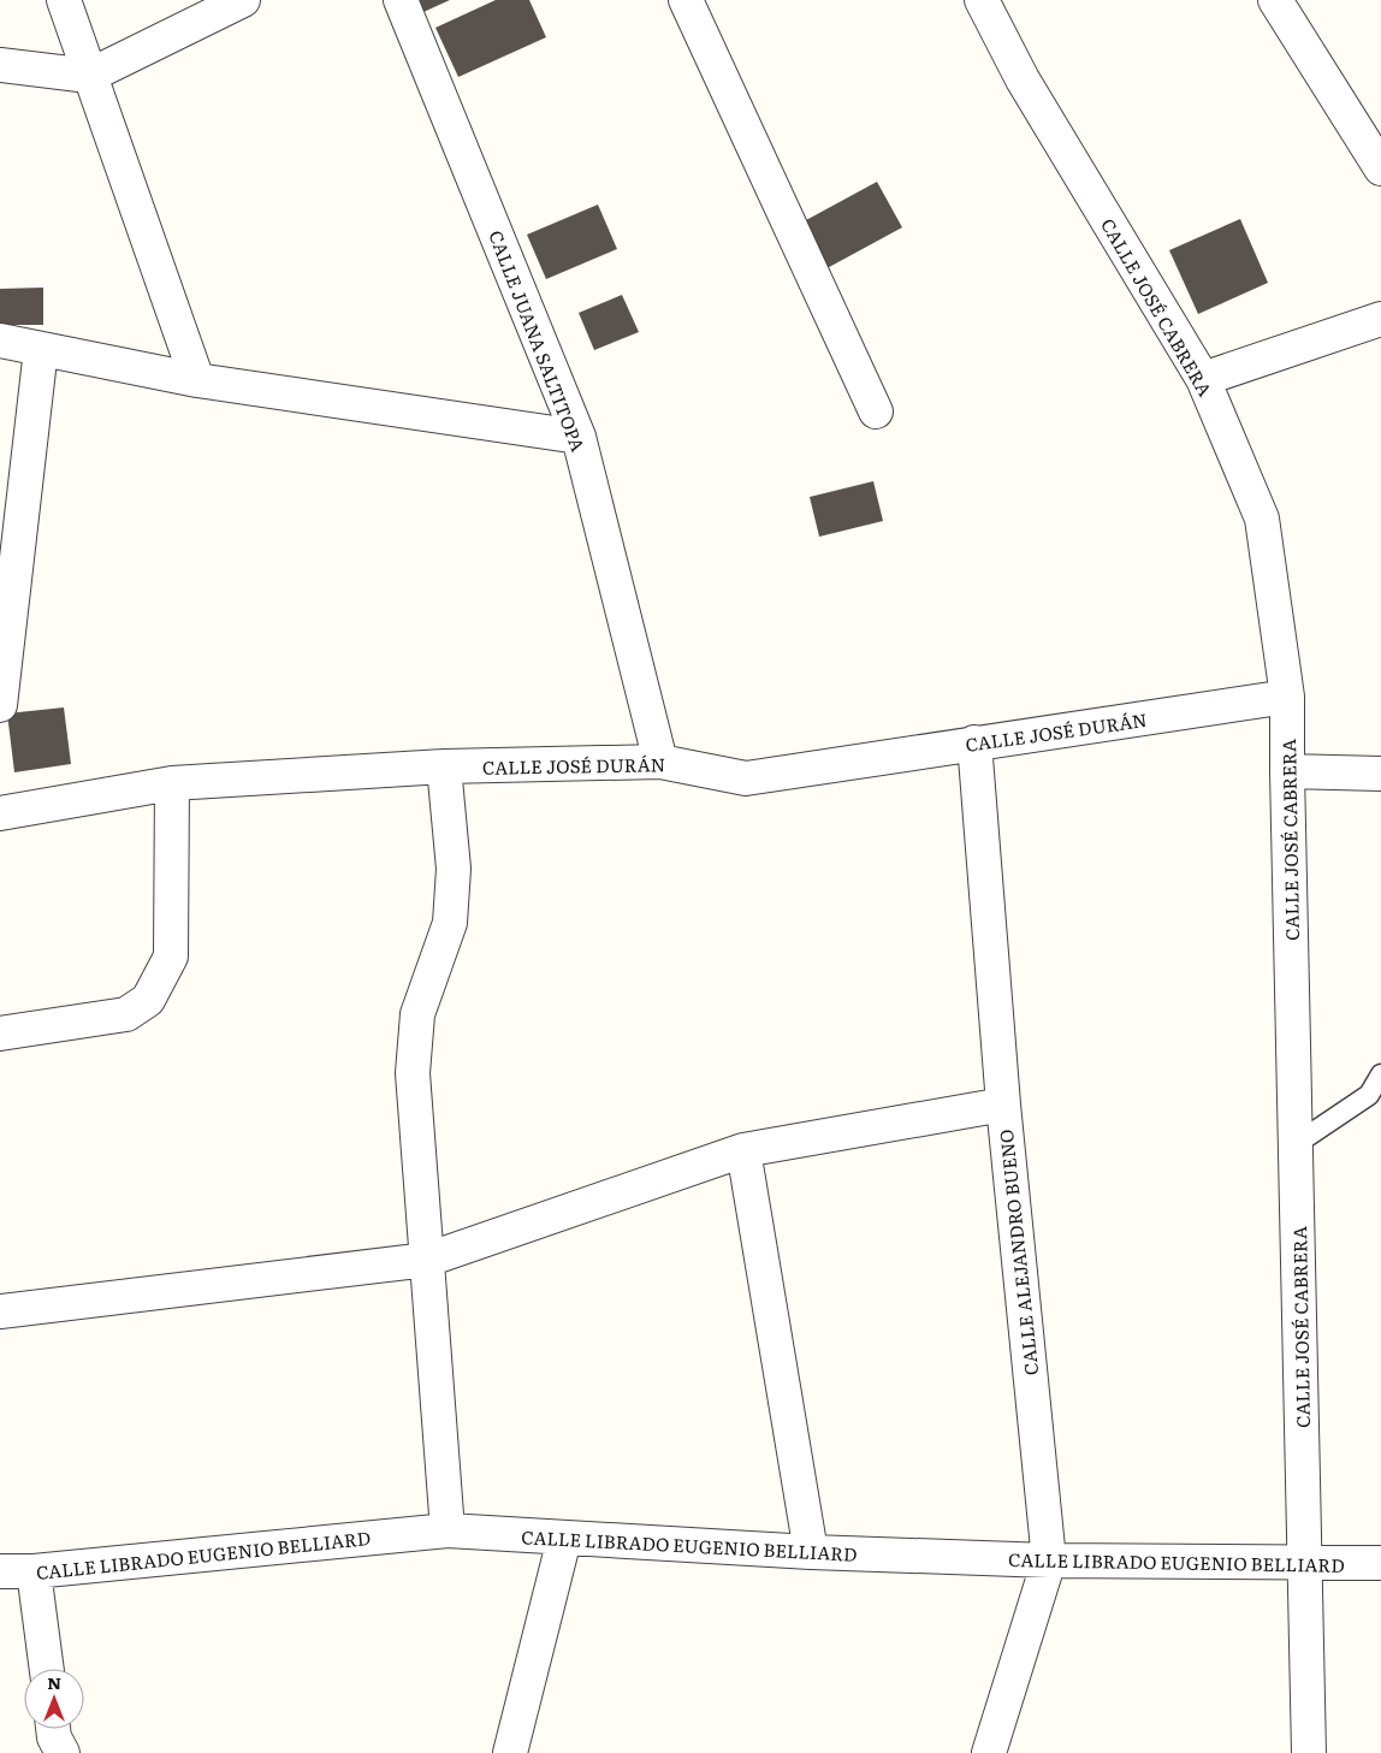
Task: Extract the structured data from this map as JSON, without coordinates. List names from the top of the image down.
{
  "streets": {
    "street": [
      "CALLE JOSÉ CABRERA",
      "CALLE JUANA SALTITOPA",
      "CALLE JOSÉ DURÁN",
      "CALLE ALEJANDRO BUENO",
      "CALLE LIBRADO EUGENIO BELLIARD"
    ]
  },
  "crossings": [
    ["CALLE JOSÉ CABRERA", "CALLE JOSÉ DURÁN"],
    ["CALLE JOSÉ CABRERA", "CALLE LIBRADO EUGENIO BELLIARD"],
    ["CALLE JUANA SALTITOPA", "CALLE JOSÉ DURÁN"],
    ["CALLE JOSÉ DURÁN", "CALLE ALEJANDRO BUENO"],
    ["CALLE ALEJANDRO BUENO", "CALLE LIBRADO EUGENIO BELLIARD"]
  ],
  "north": "top"
}
